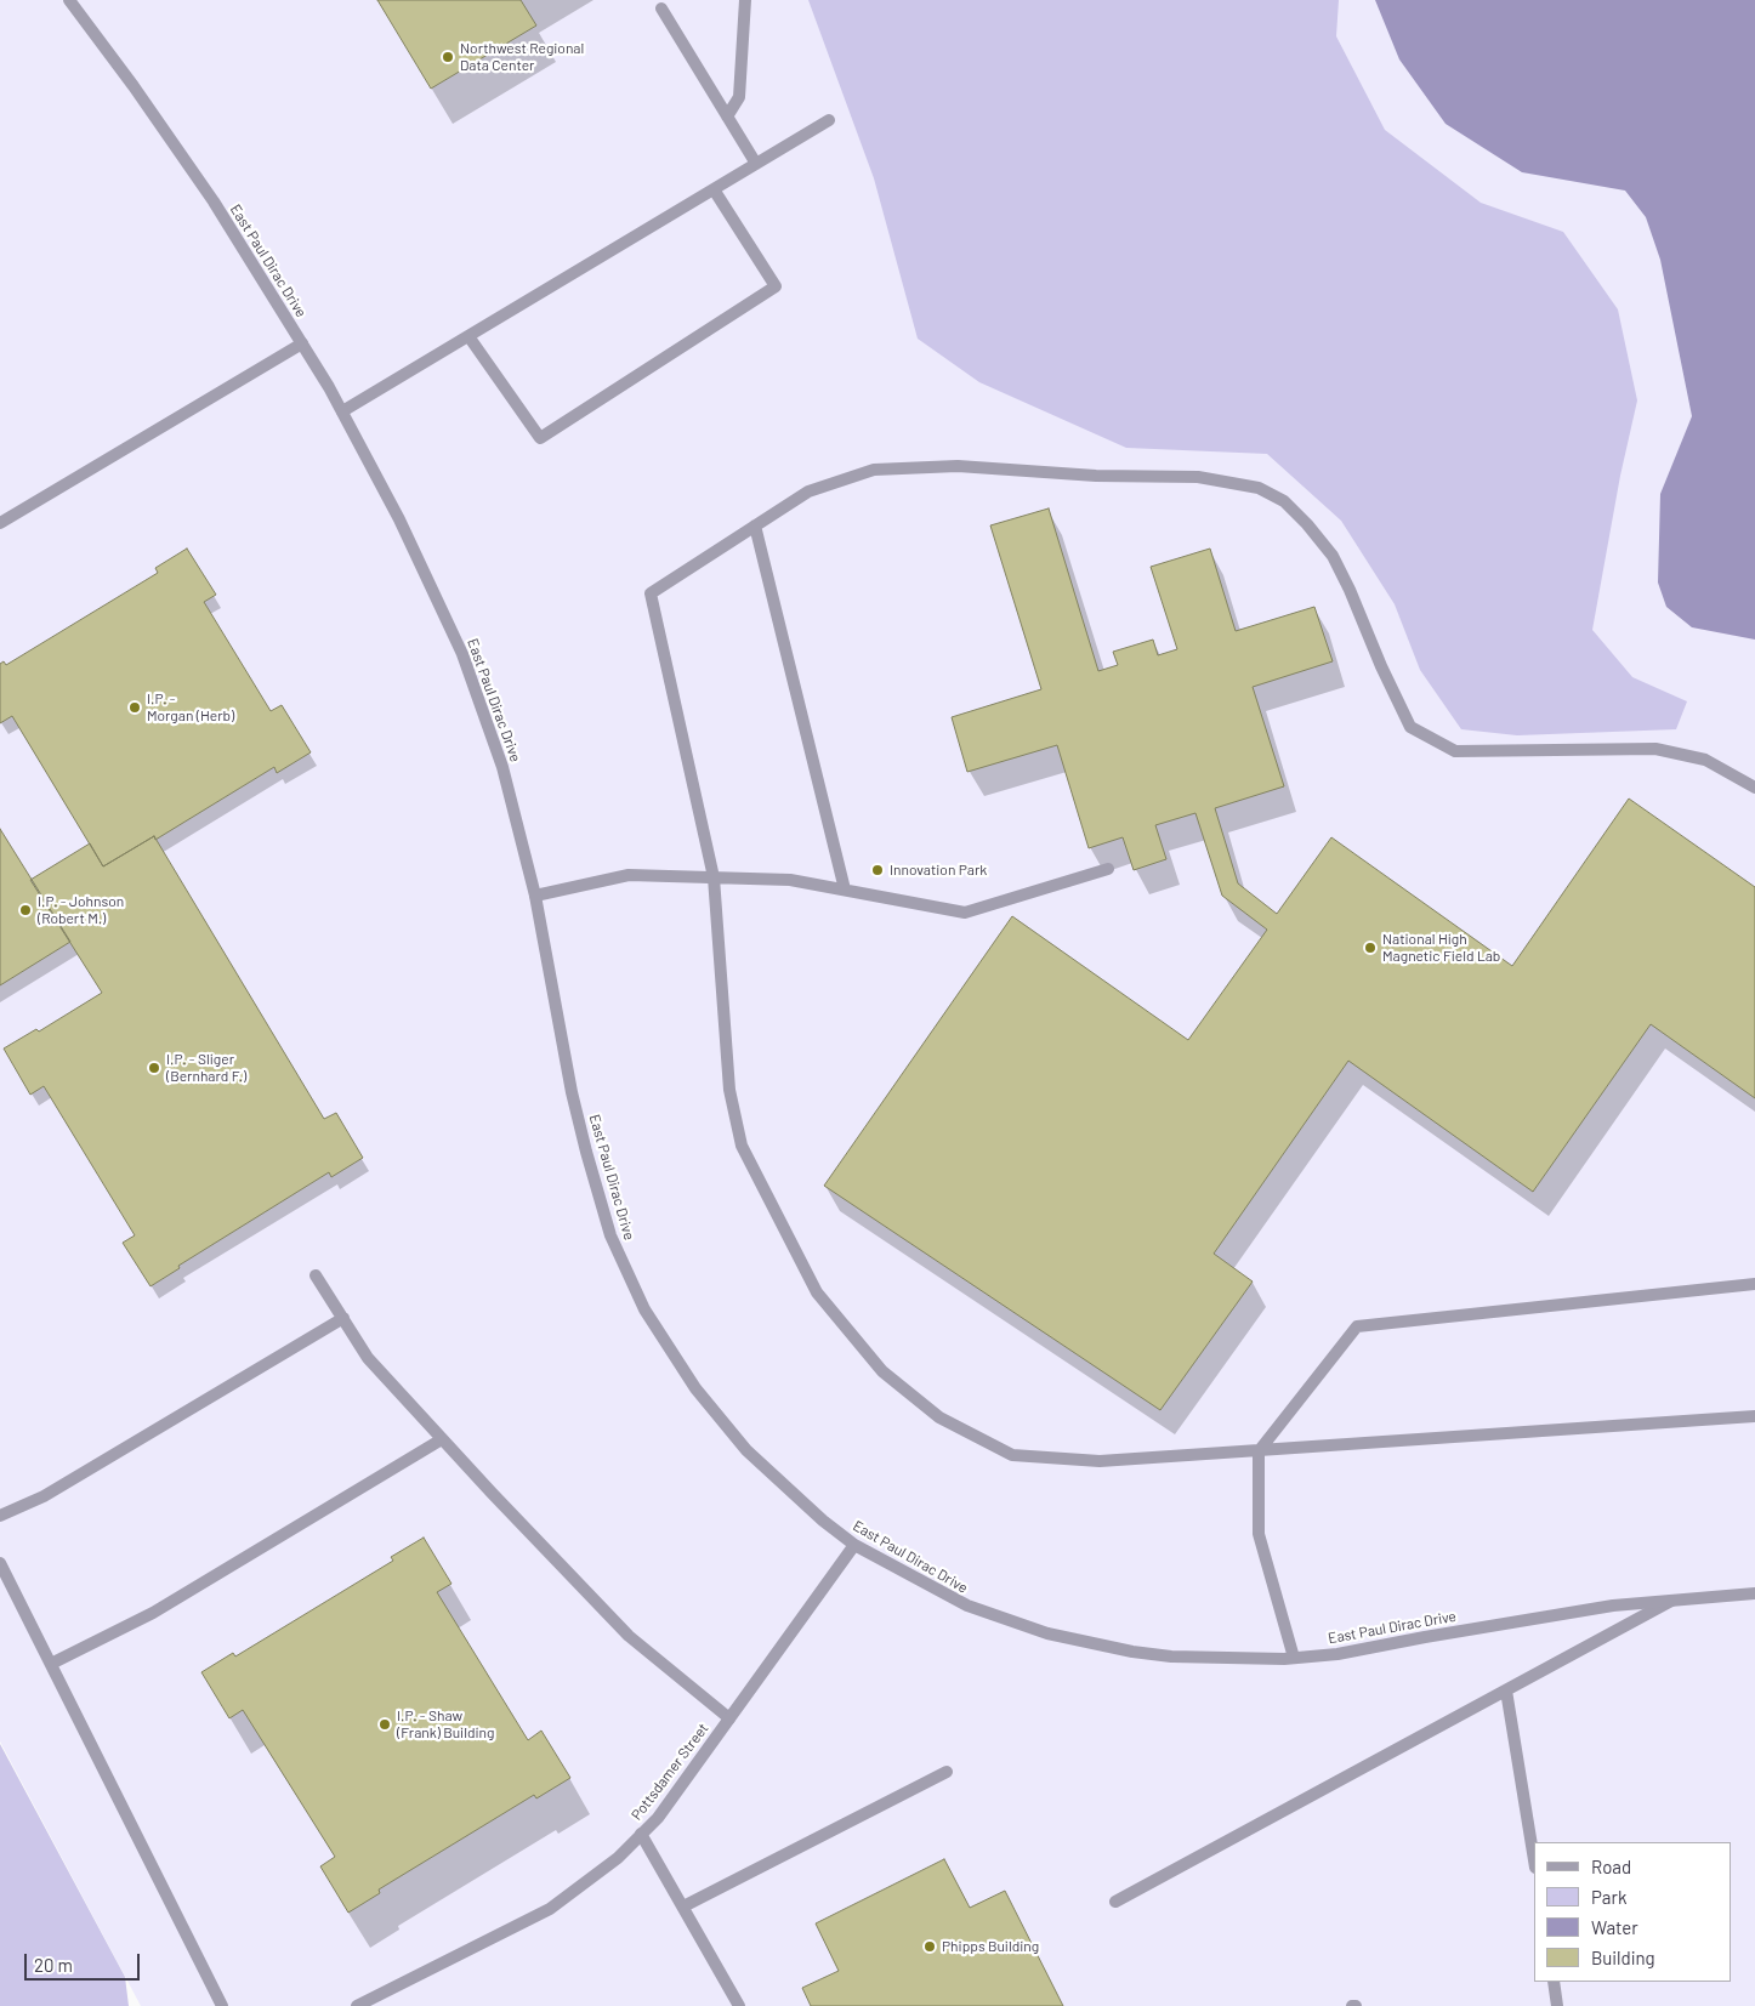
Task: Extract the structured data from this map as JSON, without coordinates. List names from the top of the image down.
{
  "streets": {
    "street": ["East Paul Dirac Drive", "Pottsdamer Street"]
  },
  "crossings": [
    ["East Paul Dirac Drive", "Pottsdamer Street"]
  ],
  "places": [
    "Northwest Regional Data Center",
    "I.P. - Morgan (Herb)",
    "Innovation Park",
    "I.P. - Johnson (Robert M.)",
    "National High Magnetic Field Lab",
    "I.P. - Sliger (Bernhard F.)",
    "I.P. - Shaw (Frank) Building",
    "Phipps Building"
  ],
  "legend": [
    "Road",
    "Park",
    "Water",
    "Building"
  ],
  "scale_bar": "20 m"
}
